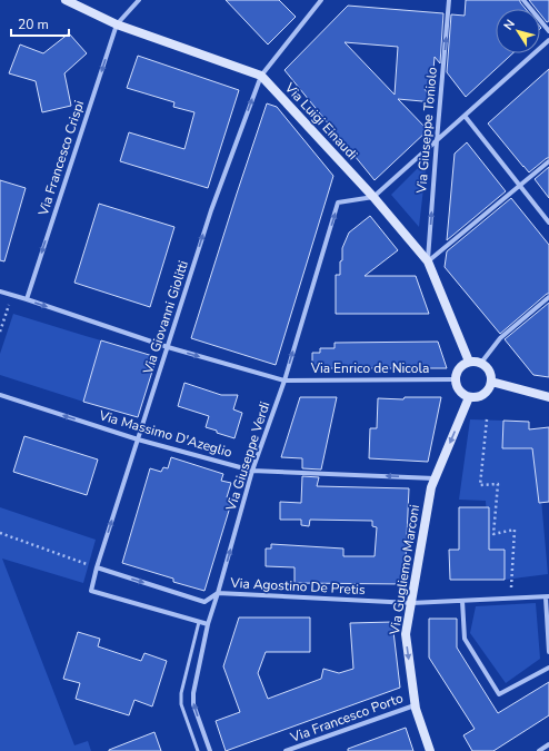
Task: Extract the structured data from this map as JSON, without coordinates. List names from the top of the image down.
{
  "streets": {
    "main road": ["Via Luigi Einaudi", "Via Gugliemo Marconi"],
    "street": [
      "Via Giuseppe Toniolo",
      "Via Francesco Crispi",
      "Via Giovanni Giolitti",
      "Via Enrico de Nicola",
      "Via Massimo D'Azeglio",
      "Via Giuseppe Verdi",
      "Via Agostino De Pretis",
      "Via Francesco Porto"
    ]
  },
  "crossings": [
    ["Via Luigi Einaudi", "Via Giuseppe Toniolo"],
    ["Via Luigi Einaudi", "Via Francesco Crispi"],
    ["Via Luigi Einaudi", "Via Giovanni Giolitti"],
    ["Via Luigi Einaudi", "Via Enrico de Nicola"],
    ["Via Luigi Einaudi", "Via Giuseppe Verdi"],
    ["Via Luigi Einaudi", "Via Gugliemo Marconi"],
    ["Via Giovanni Giolitti", "Via Massimo D'Azeglio"],
    ["Via Giovanni Giolitti", "Via Agostino De Pretis"],
    ["Via Enrico de Nicola", "Via Giuseppe Verdi"],
    ["Via Enrico de Nicola", "Via Gugliemo Marconi"],
    ["Via Massimo D'Azeglio", "Via Giuseppe Verdi"],
    ["Via Massimo D'Azeglio", "Via Gugliemo Marconi"],
    ["Via Giuseppe Verdi", "Via Agostino De Pretis"],
    ["Via Gugliemo Marconi", "Via Agostino De Pretis"],
    ["Via Gugliemo Marconi", "Via Francesco Porto"]
  ],
  "one_way": [
    "Via Giuseppe Toniolo",
    "Via Francesco Crispi",
    "Via Giovanni Giolitti",
    "Via Massimo D'Azeglio",
    "Via Giuseppe Verdi",
    "Via Gugliemo Marconi"
  ],
  "scale_bar": "20 m",
  "north": "top left"
}
